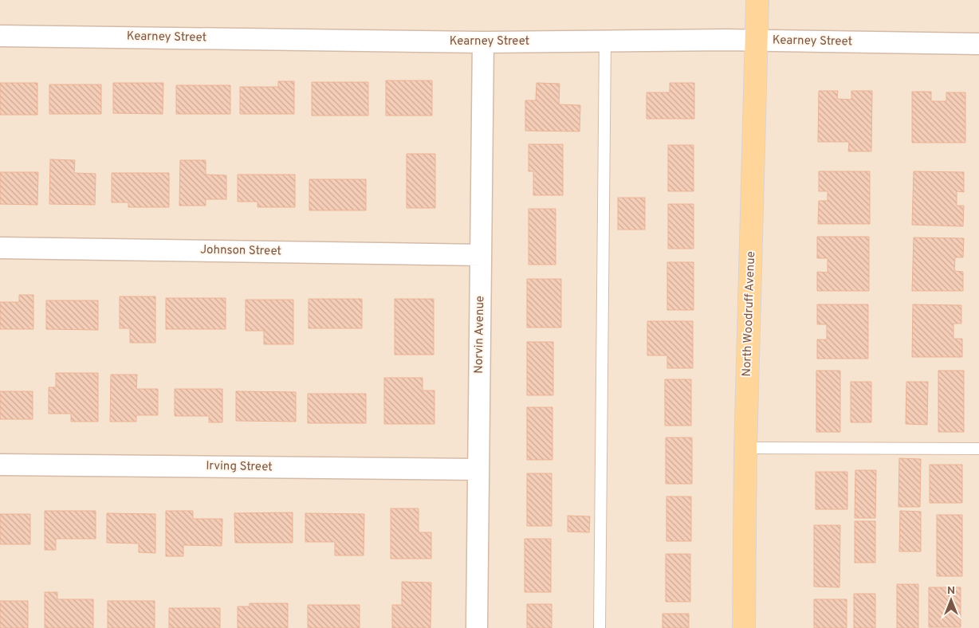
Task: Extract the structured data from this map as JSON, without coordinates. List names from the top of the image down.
{
  "streets": {
    "main road": ["North Woodruff Avenue"],
    "street": [
      "Kearney Street",
      "Johnson Street",
      "Norvin Avenue",
      "Irving Street"
    ]
  },
  "crossings": [
    ["Kearney Street", "North Woodruff Avenue"],
    ["Kearney Street", "Norvin Avenue"],
    ["Johnson Street", "Norvin Avenue"],
    ["Norvin Avenue", "Irving Street"]
  ],
  "north": "top"
}
